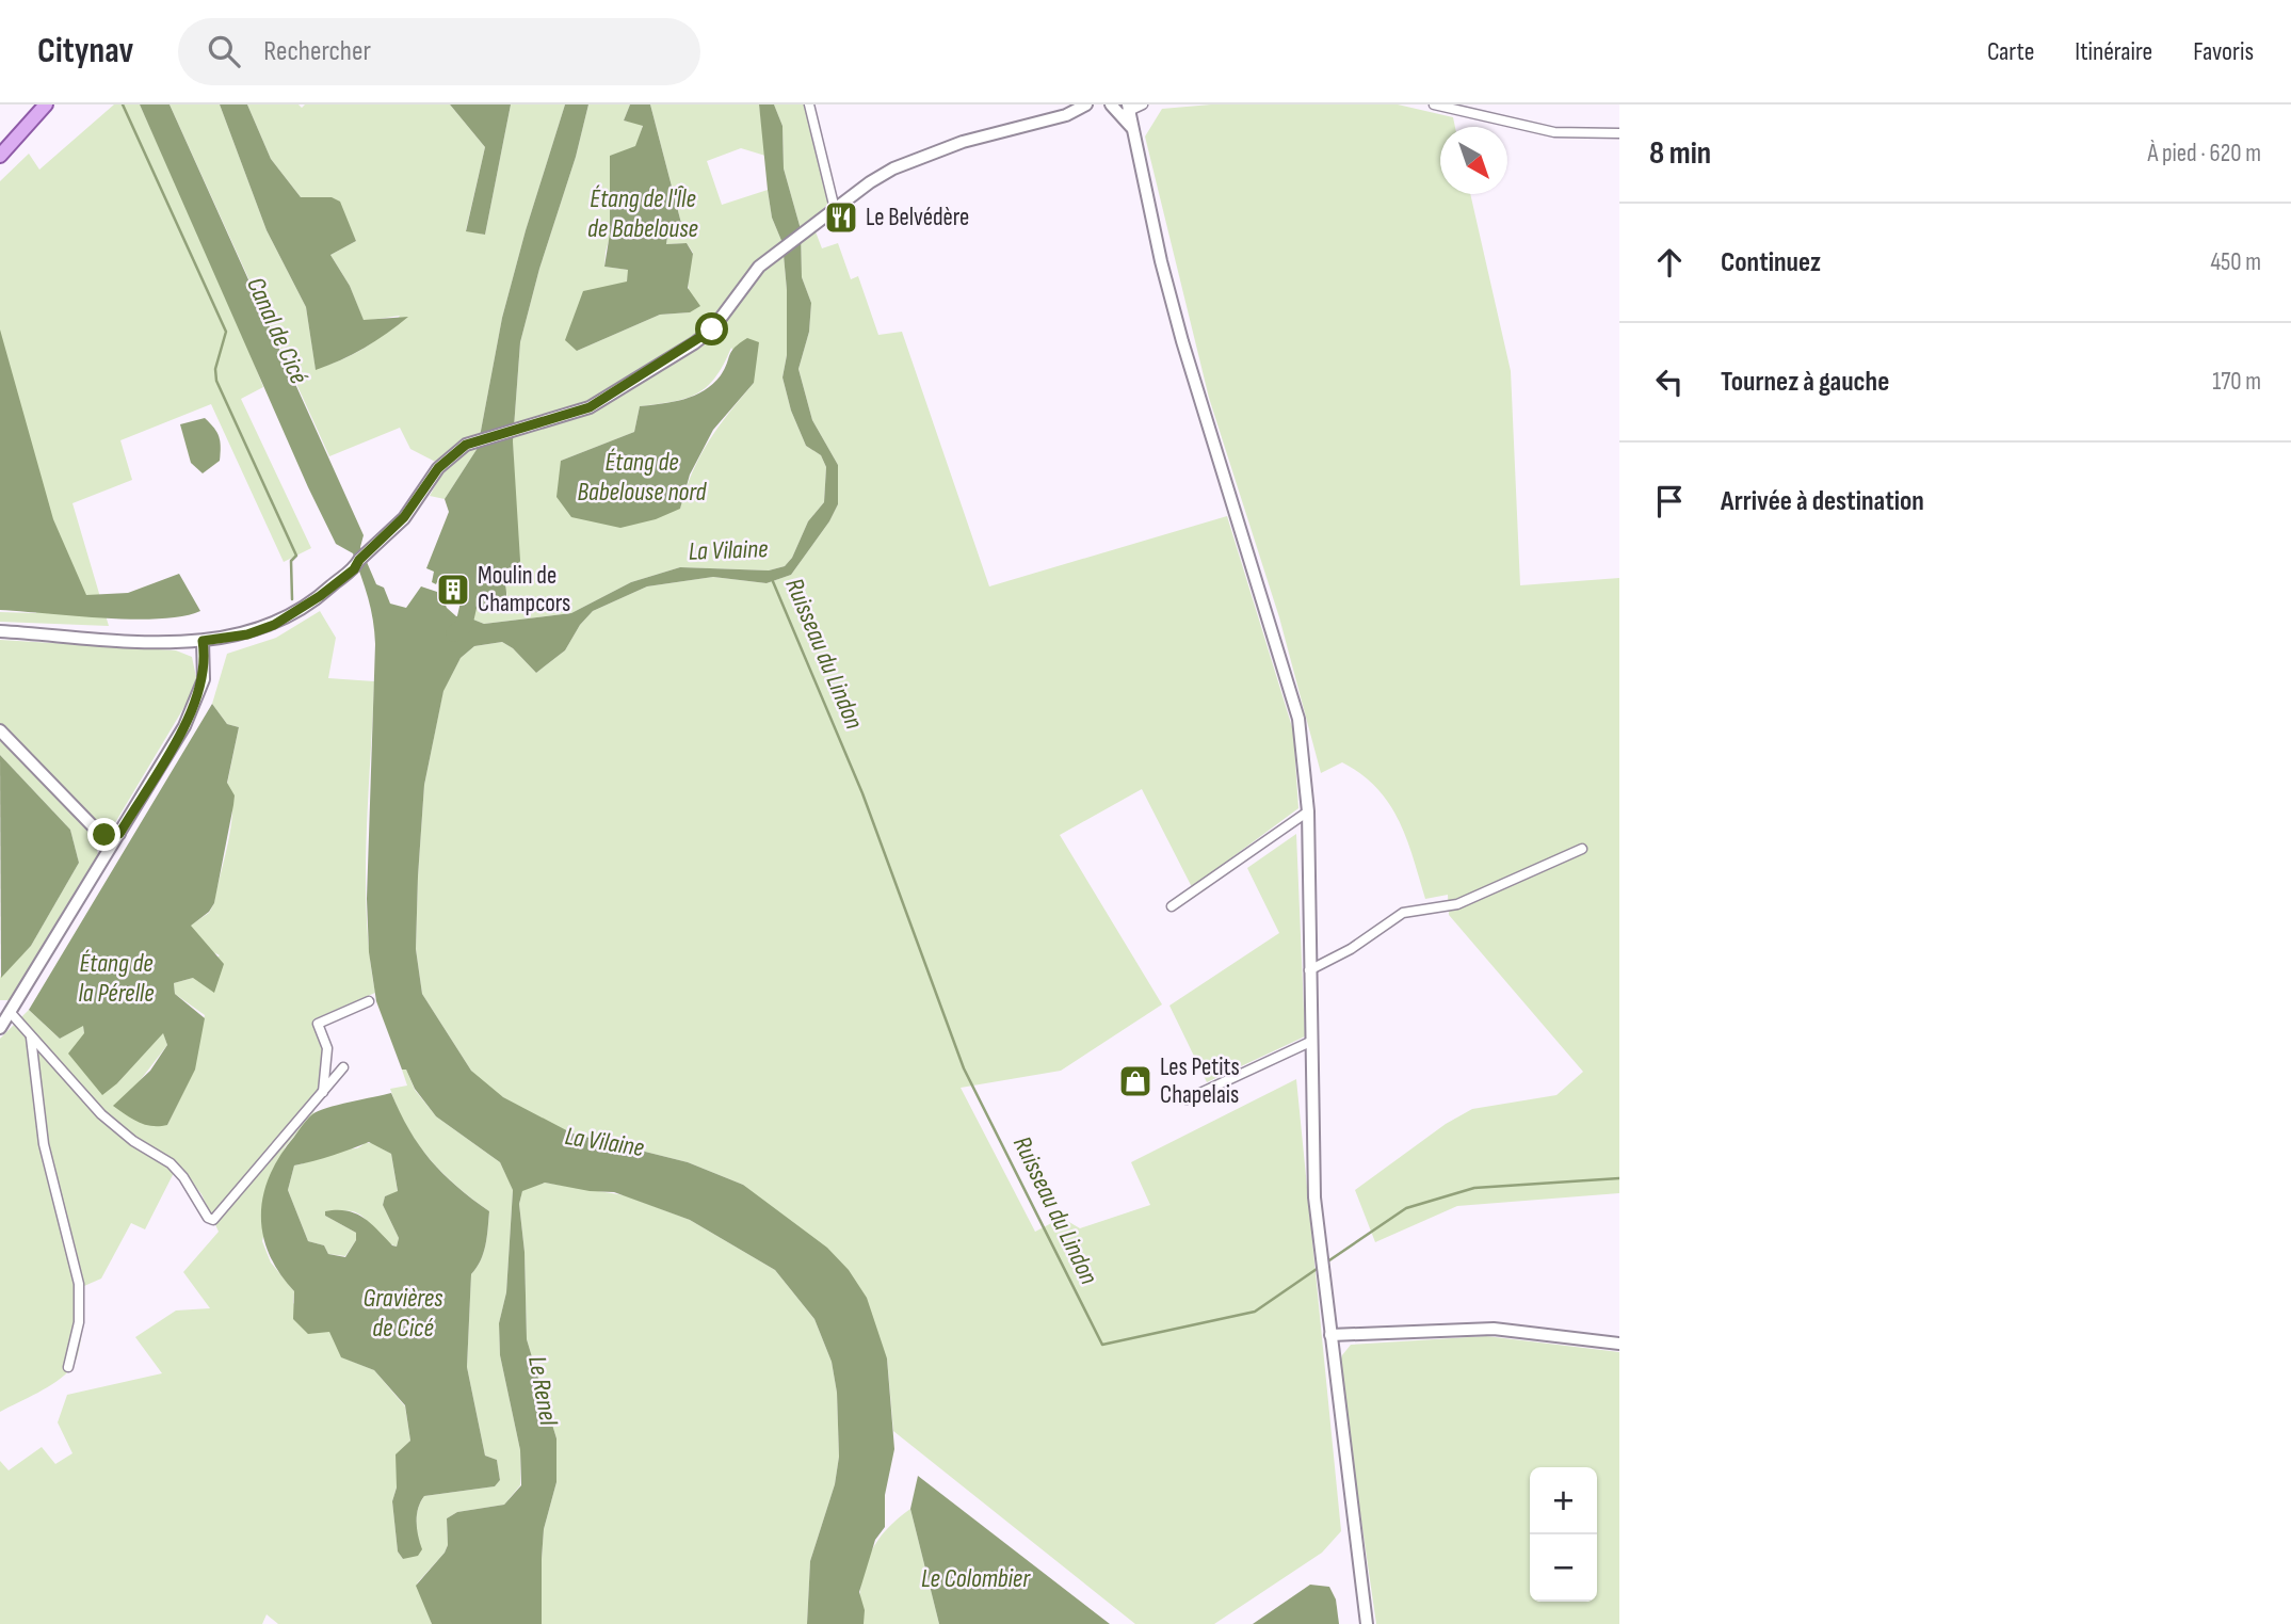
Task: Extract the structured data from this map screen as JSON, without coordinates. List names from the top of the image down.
{
  "water": [
    "Étang de l'Île de Babelouse",
    "Canal de Cicé",
    "Étang de Babelouse nord",
    "La Vilaine",
    "Ruisseau du Lindon",
    "Étang de la Pérelle",
    "Gravières de Cicé",
    "Le Renel",
    "Le Colombier"
  ],
  "places": {
    "restaurant": ["Le Belvédère"],
    "building": ["Moulin de Champcors"],
    "shop": ["Les Petits Chapelais"]
  },
  "north": "bottom right",
  "page": {
    "header": "Citynav",
    "search": "Rechercher",
    "nav": ["Carte", "Itinéraire", "Favoris"],
    "heading": ["8 min", "À pied · 620 m"],
    "list": [
      ["Continuez", "450 m"],
      ["Tournez à gauche", "170 m"],
      "Arrivée à destination"
    ],
    "map_buttons": ["+", "−"]
  }
}
